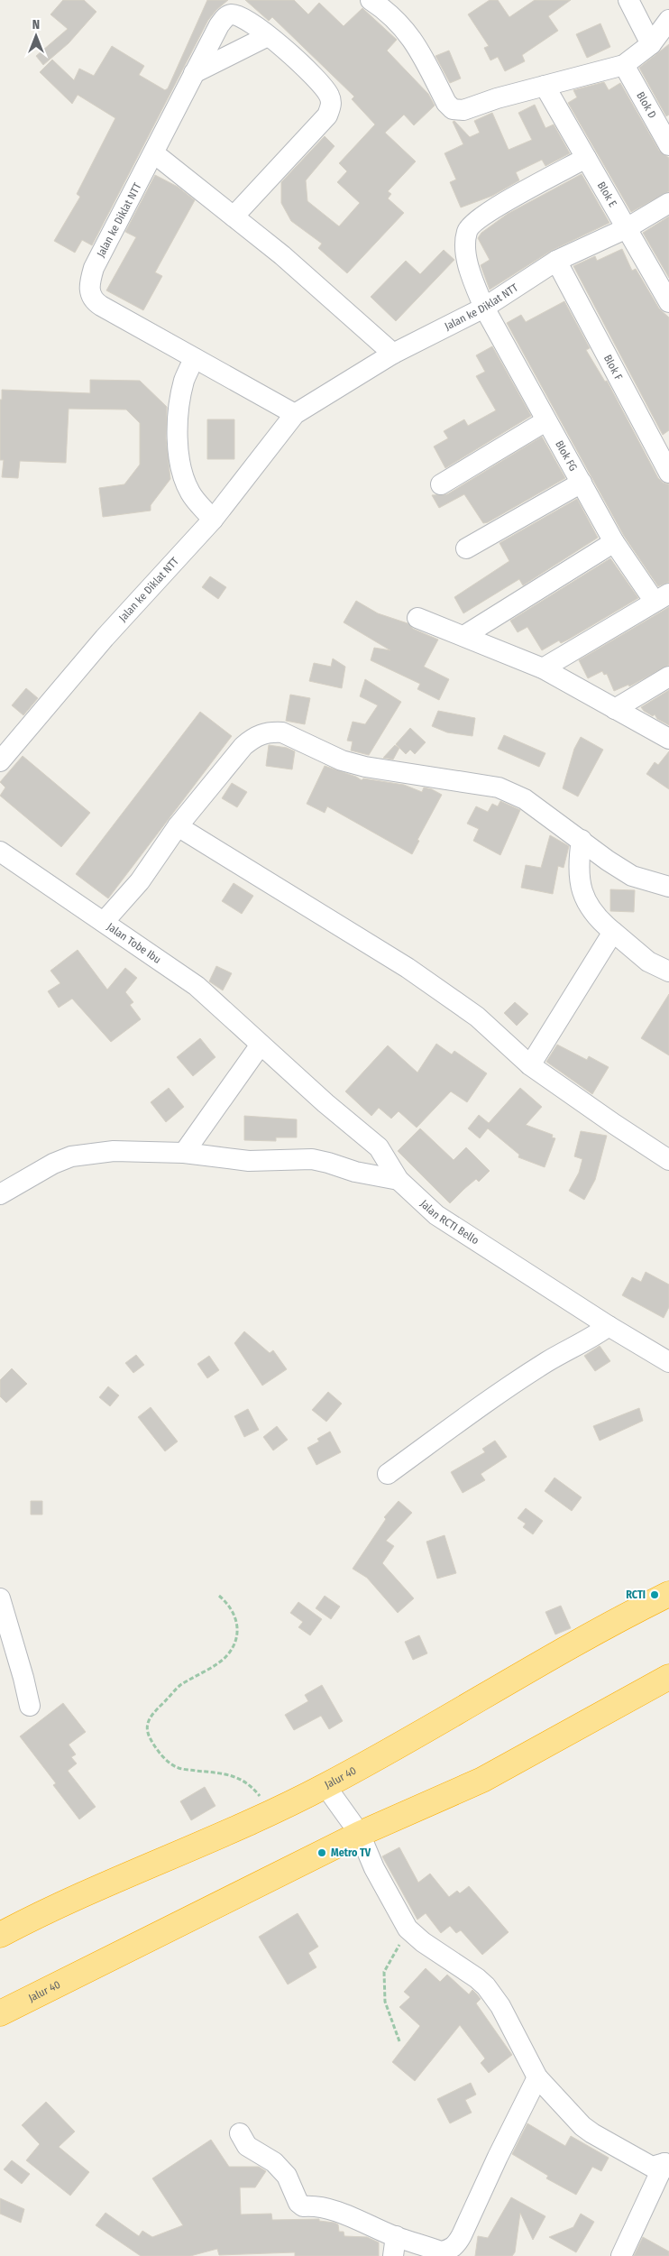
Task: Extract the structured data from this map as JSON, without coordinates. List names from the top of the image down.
{
  "streets": {
    "highway": ["Jalur 40"],
    "street": [
      "Blok D",
      "Blok E",
      "Jalan ke Diklat NTT",
      "Blok F",
      "Blok FG",
      "Jalan Tobe Ibu",
      "Jalan RCTI Bello"
    ]
  },
  "crossings": [
    ["Blok E", "Jalan ke Diklat NTT"],
    ["Blok E", "Blok FG"],
    ["Jalan ke Diklat NTT", "Blok F"],
    ["Jalan ke Diklat NTT", "Blok FG"],
    ["Jalan Tobe Ibu", "Jalan RCTI Bello"]
  ],
  "places": ["RCTI", "Metro TV"],
  "north": "top"
}
